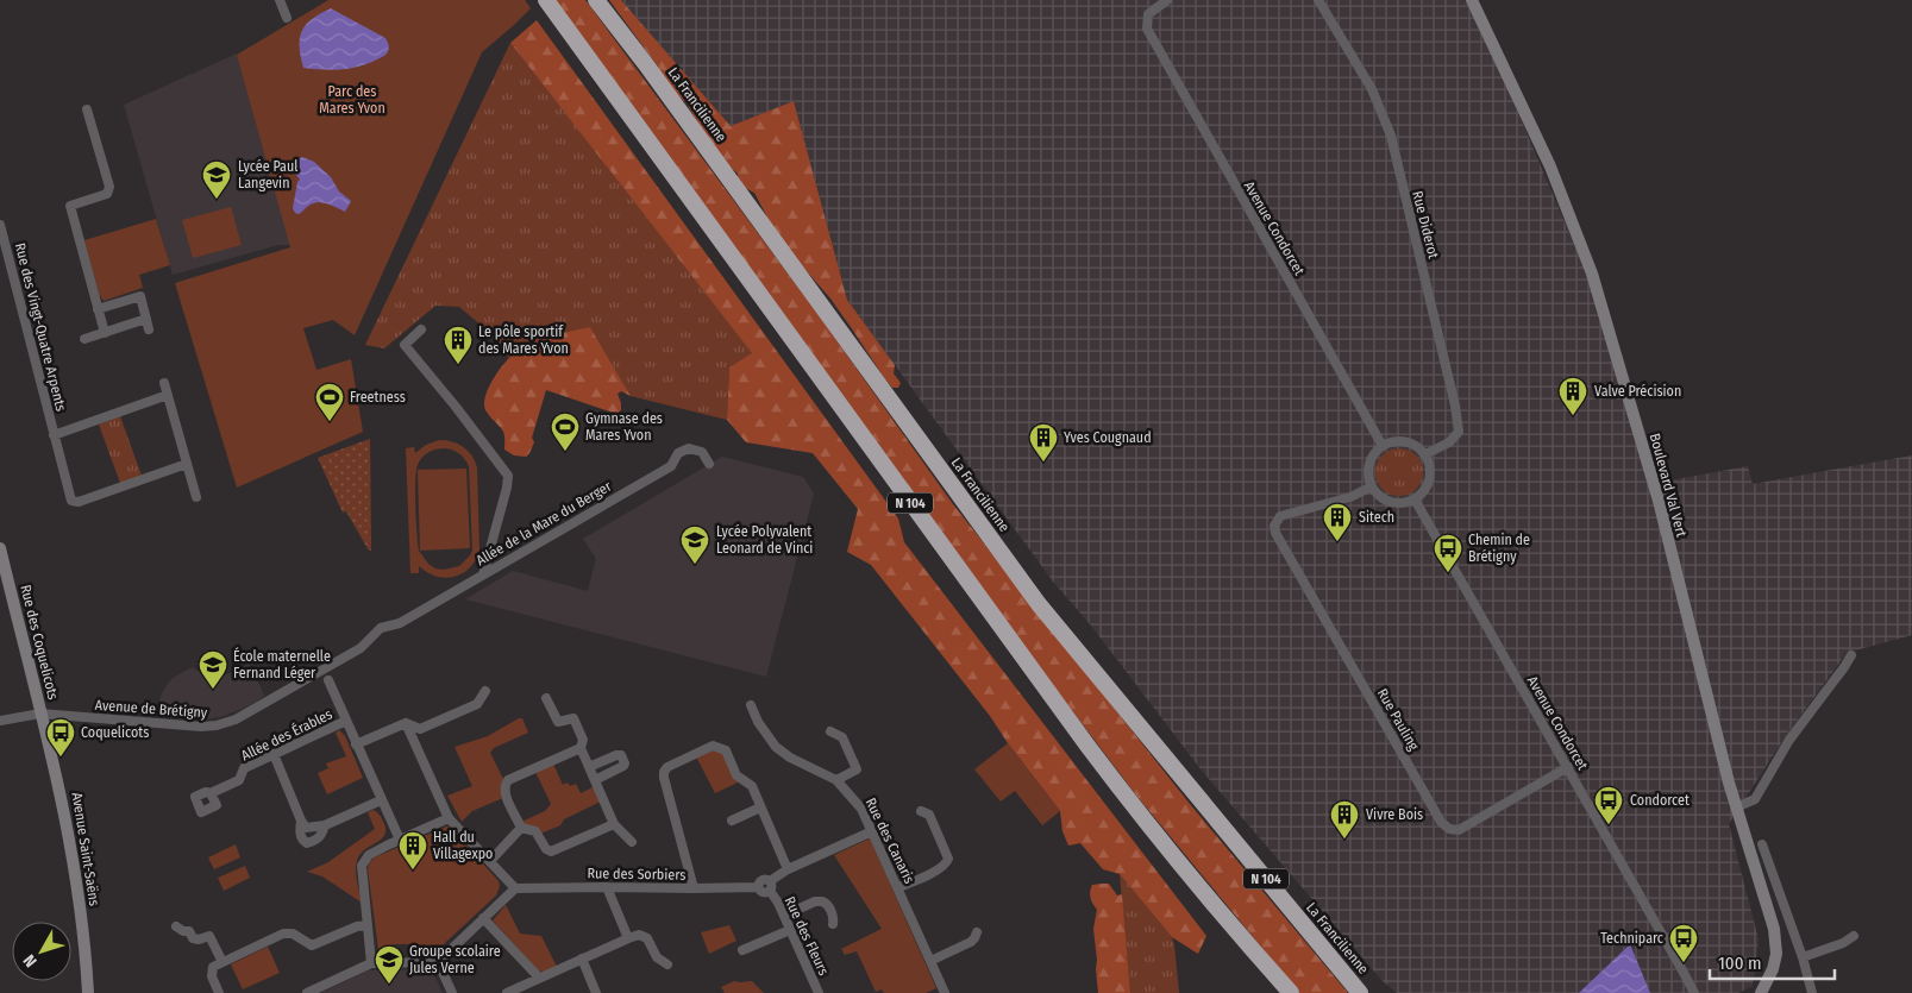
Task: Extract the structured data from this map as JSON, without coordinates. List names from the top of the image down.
{
  "streets": {
    "highway": ["La Francilienne", "N 104"],
    "street": [
      "Rue Diderot",
      "Avenue Condorcet",
      "Rue des Vingt-Quatre Arpents",
      "Boulevard Val Vert",
      "Allée de la Mare du Berger",
      "Rue des Coquelicots",
      "Avenue de Brétigny",
      "Rue Pauling",
      "Allée des Érables",
      "Rue des Canaris",
      "Avenue Saint-Saëns",
      "Rue des Sorbiers",
      "Rue des Fleurs"
    ]
  },
  "crossings": [
    ["Rue Diderot", "Avenue Condorcet"],
    ["Rue Diderot", "Rue Pauling"],
    ["Avenue Condorcet", "Rue Pauling"],
    ["Allée de la Mare du Berger", "Avenue de Brétigny"],
    ["Rue des Coquelicots", "Avenue de Brétigny"],
    ["Rue des Coquelicots", "Avenue Saint-Saëns"],
    ["Avenue de Brétigny", "Avenue Saint-Saëns"],
    ["Rue des Sorbiers", "Rue des Fleurs"]
  ],
  "parks": ["Parc des Mares Yvon"],
  "places": {
    "school or university": [
      "Lycée Paul Langevin",
      "Lycée Polyvalent Leonard de Vinci",
      "École maternelle Fernand Léger",
      "Groupe scolaire Jules Verne"
    ],
    "building": [
      "Le pôle sportif des Mares Yvon",
      "Valve Précision",
      "Yves Cougnaud",
      "Sitech",
      "Vivre Bois",
      "Hall du Villagexpo"
    ],
    "sports": ["Freetness", "Gymnase des Mares Yvon"],
    "bus stop": [
      "Chemin de Brétigny",
      "Coquelicots",
      "Condorcet",
      "Techniparc"
    ]
  },
  "scale_bar": "100 m",
  "north": "bottom left"
}
